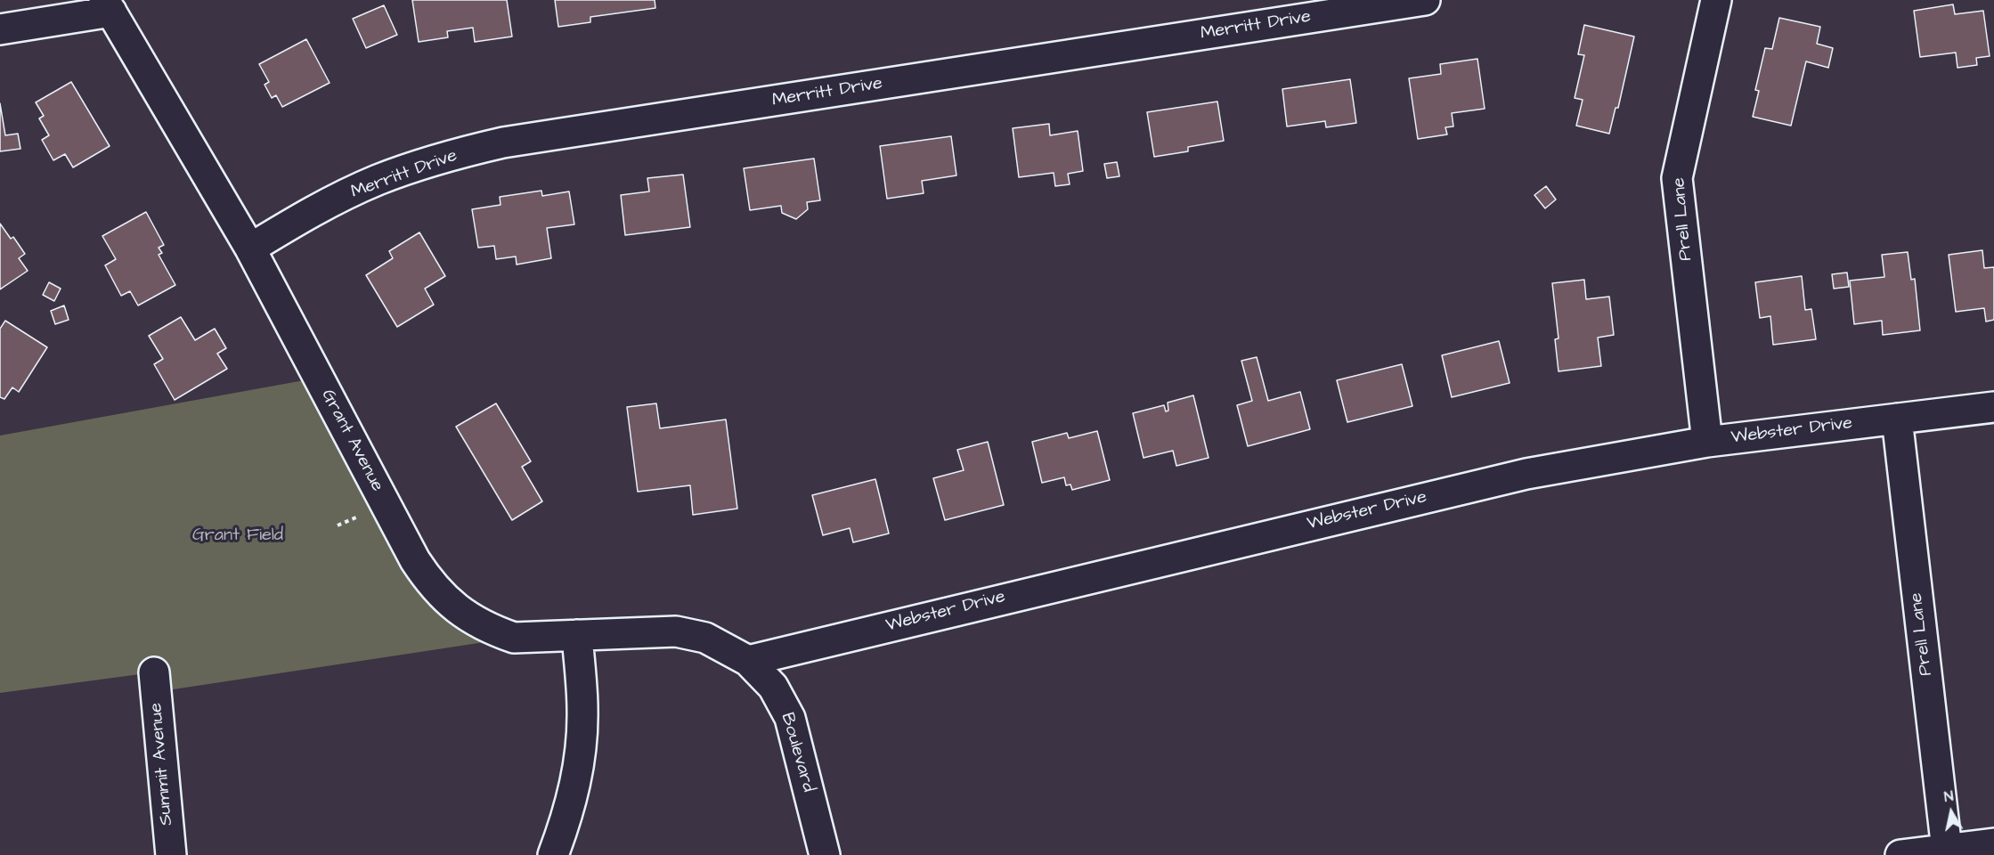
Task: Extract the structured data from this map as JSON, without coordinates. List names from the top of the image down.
{
  "streets": {
    "street": [
      "Merritt Drive",
      "Prell Lane",
      "Webster Drive",
      "Grant Avenue",
      "Boulevard",
      "Summit Avenue"
    ]
  },
  "crossings": [
    ["Merritt Drive", "Grant Avenue"],
    ["Prell Lane", "Webster Drive"],
    ["Webster Drive", "Grant Avenue"],
    ["Webster Drive", "Boulevard"],
    ["Grant Avenue", "Boulevard"]
  ],
  "parks": ["Grant Field"],
  "north": "top"
}
